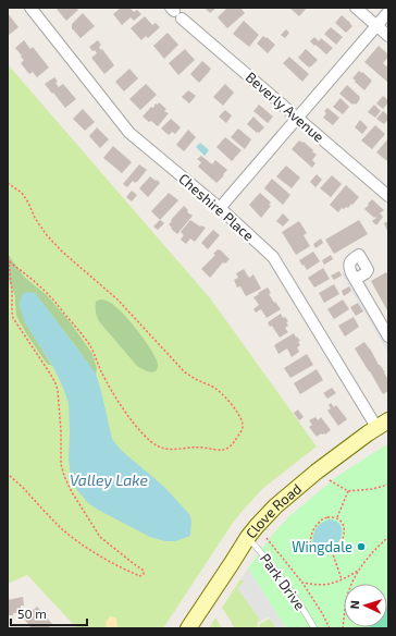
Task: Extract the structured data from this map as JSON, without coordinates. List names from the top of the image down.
{
  "streets": {
    "main road": ["Clove Road"],
    "street": ["Beverly Avenue", "Cheshire Place"],
    "lane": ["Park Drive"]
  },
  "crossings": [
    ["Cheshire Place", "Clove Road"],
    ["Clove Road", "Park Drive"]
  ],
  "water": ["Valley Lake"],
  "places": ["Wingdale"],
  "scale_bar": "50 m",
  "north": "left"
}
